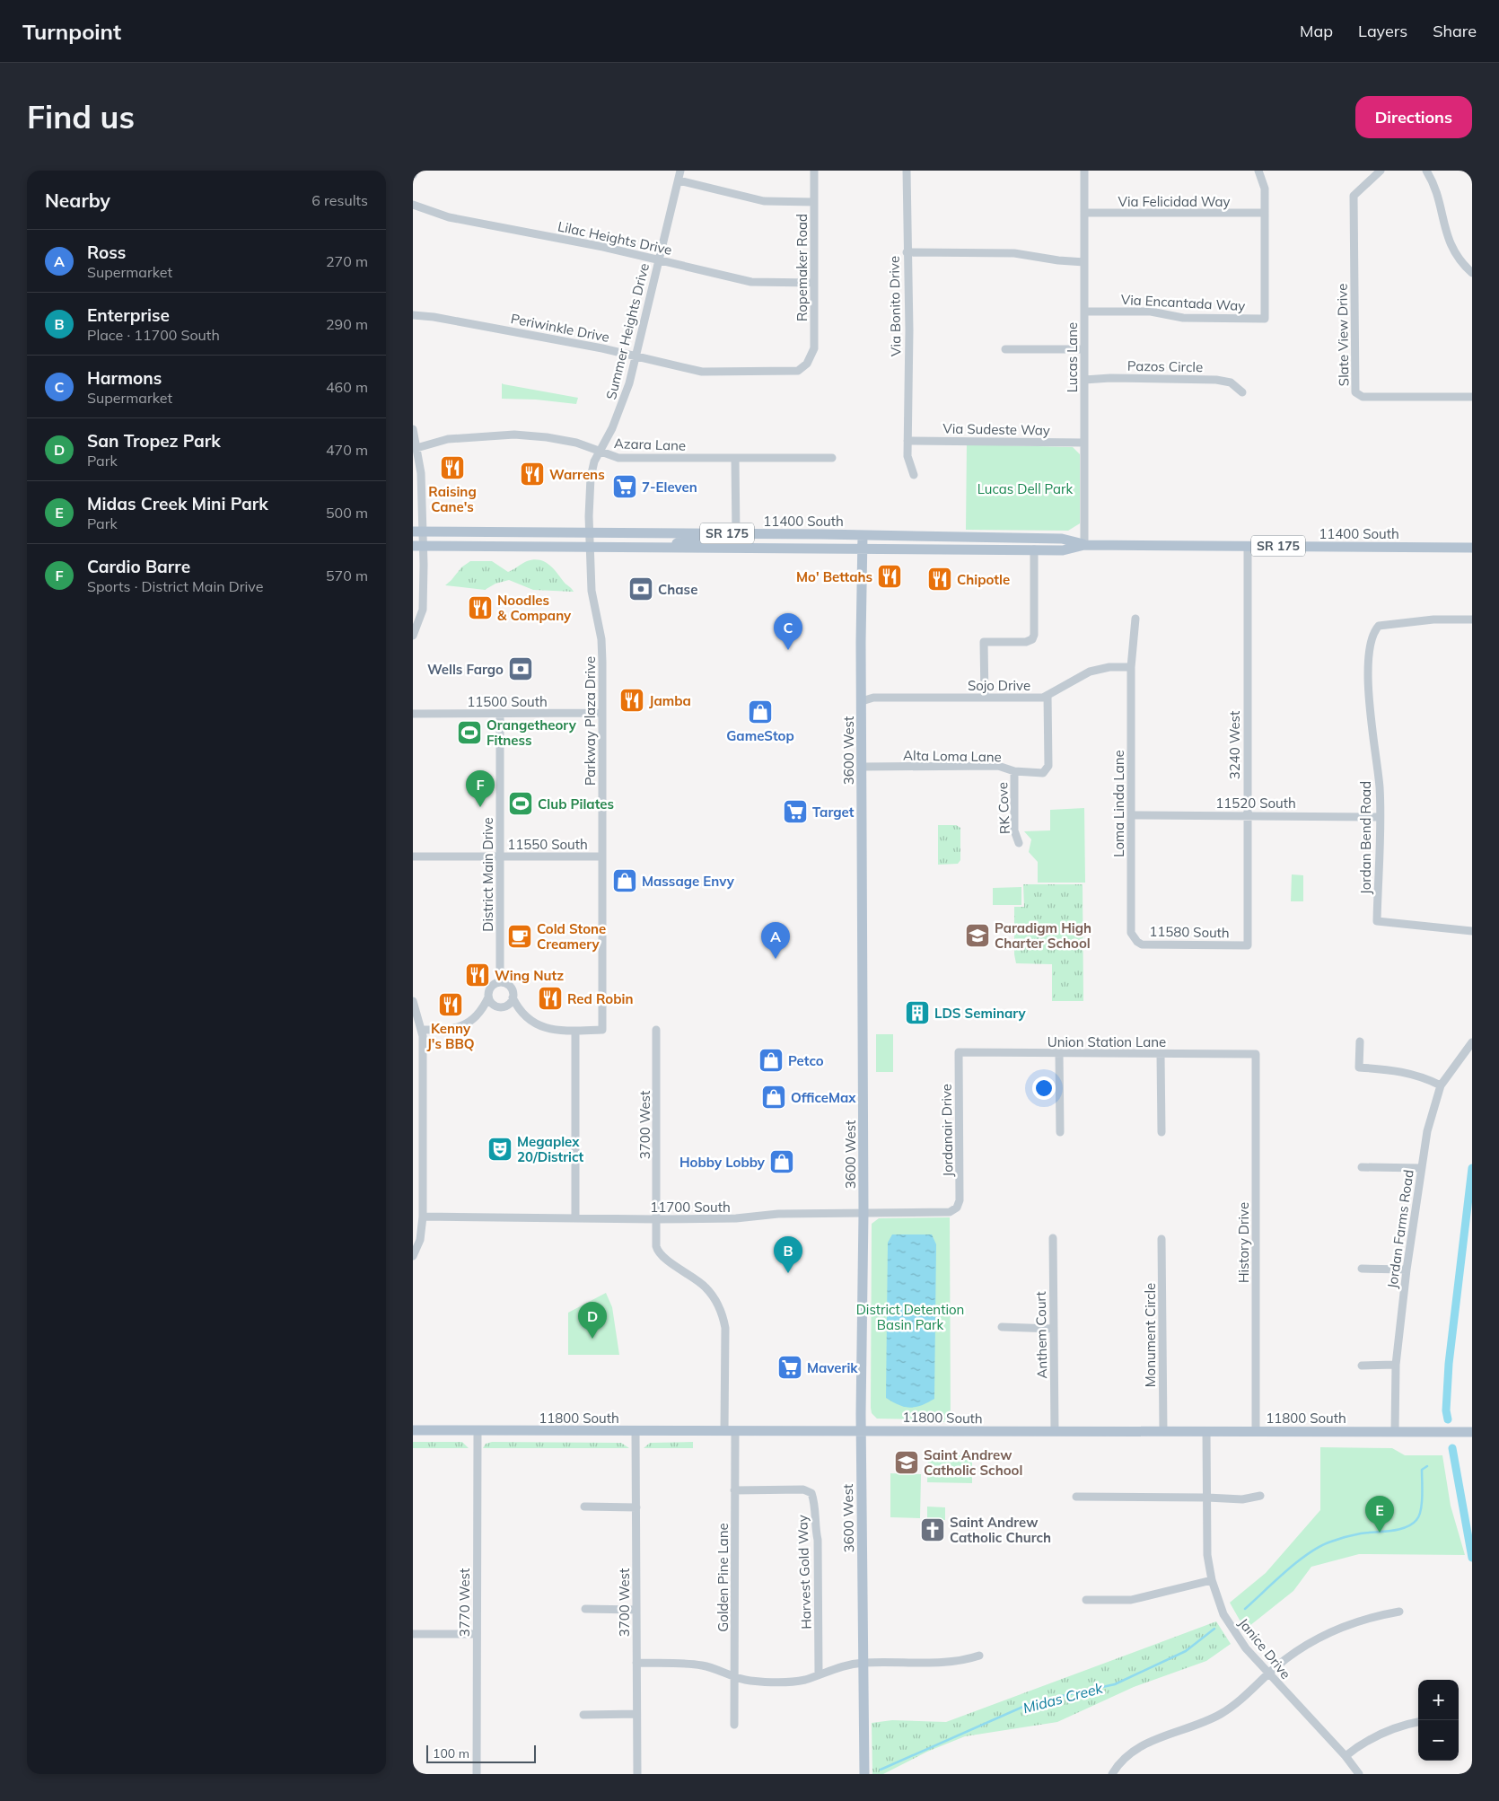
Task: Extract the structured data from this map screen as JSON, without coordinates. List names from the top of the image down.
{
  "streets": {
    "main road": [
      "11400 South",
      "SR 175",
      "3600 West",
      "11800 South"
    ],
    "street": [
      "Via Felicidad Way",
      "Lilac Heights Drive",
      "Ropemaker Road",
      "Via Encantada Way",
      "Via Bonito Drive",
      "Periwinkle Drive",
      "Summer Heights Drive",
      "Slate View Drive",
      "Lucas Lane",
      "Pazos Circle",
      "Via Sudeste Way",
      "Azara Lane",
      "Sojo Drive",
      "11500 South",
      "Parkway Plaza Drive",
      "3240 West",
      "Alta Loma Lane",
      "11520 South",
      "Loma Linda Lane",
      "RK Cove",
      "Jordan Bend Road",
      "11550 South",
      "District Main Drive",
      "11580 South",
      "Union Station Lane",
      "3700 West",
      "Jordanair Drive",
      "11700 South",
      "Jordan Farms Road",
      "History Drive",
      "Anthem Court",
      "Monument Circle",
      "Harvest Gold Way",
      "Golden Pine Lane",
      "3770 West",
      "Janice Drive"
    ]
  },
  "crossings": [
    ["Via Felicidad Way", "Via Encantada Way"],
    ["Via Felicidad Way", "Lucas Lane"],
    ["Lilac Heights Drive", "Ropemaker Road"],
    ["Lilac Heights Drive", "Summer Heights Drive"],
    ["Ropemaker Road", "Periwinkle Drive"],
    ["Via Encantada Way", "Lucas Lane"],
    ["Via Bonito Drive", "Via Sudeste Way"],
    ["Periwinkle Drive", "Summer Heights Drive"],
    ["Summer Heights Drive", "Azara Lane"],
    ["Summer Heights Drive", "11400 South"],
    ["Summer Heights Drive", "Parkway Plaza Drive"],
    ["Lucas Lane", "Pazos Circle"],
    ["Lucas Lane", "Via Sudeste Way"],
    ["Lucas Lane", "11400 South"],
    ["11400 South", "Parkway Plaza Drive"],
    ["11400 South", "3240 West"],
    ["11400 South", "3600 West"],
    ["Sojo Drive", "3600 West"],
    ["Sojo Drive", "Alta Loma Lane"],
    ["Sojo Drive", "Loma Linda Lane"],
    ["11500 South", "Parkway Plaza Drive"],
    ["11500 South", "District Main Drive"],
    ["Parkway Plaza Drive", "11550 South"],
    ["Parkway Plaza Drive", "District Main Drive"],
    ["3240 West", "11520 South"],
    ["3240 West", "11580 South"],
    ["3600 West", "Alta Loma Lane"],
    ["3600 West", "11700 South"],
    ["3600 West", "11800 South"],
    ["Alta Loma Lane", "RK Cove"],
    ["11520 South", "Loma Linda Lane"],
    ["11520 South", "Jordan Bend Road"],
    ["Loma Linda Lane", "11580 South"],
    ["11550 South", "District Main Drive"],
    ["Union Station Lane", "Jordanair Drive"],
    ["Union Station Lane", "History Drive"],
    ["3700 West", "11700 South"],
    ["3700 West", "11800 South"],
    ["3700 West", "Golden Pine Lane"],
    ["Jordanair Drive", "11700 South"],
    ["Jordan Farms Road", "11800 South"],
    ["History Drive", "11800 South"],
    ["Anthem Court", "11800 South"],
    ["Monument Circle", "11800 South"],
    ["11800 South", "Golden Pine Lane"],
    ["11800 South", "3770 West"],
    ["11800 South", "Janice Drive"],
    ["Harvest Gold Way", "Golden Pine Lane"]
  ],
  "water": ["Midas Creek"],
  "parks": ["Lucas Dell Park", "District Detention Basin Park"],
  "places": {
    "restaurant": [
      "Raising Cane's",
      "Warrens",
      "Mo' Bettahs",
      "Chipotle",
      "Noodles & Company",
      "Jamba",
      "Wing Nutz",
      "Red Robin",
      "Kenny J's BBQ"
    ],
    "supermarket": ["7-Eleven", "Target", "Maverik"],
    "bank": ["Chase", "Wells Fargo"],
    "shop": [
      "GameStop",
      "Massage Envy",
      "Petco",
      "OfficeMax",
      "Hobby Lobby"
    ],
    "sports": ["Orangetheory Fitness", "Club Pilates"],
    "school or university": ["Paradigm High Charter School", "Saint Andrew Catholic School"],
    "cafe": ["Cold Stone Creamery"],
    "building": ["LDS Seminary"],
    "theatre": ["Megaplex 20/District"],
    "church": ["Saint Andrew Catholic Church"]
  },
  "scale_bar": "100 m",
  "page": {
    "header": "Turnpoint",
    "nav": ["Map", "Layers", "Share"],
    "buttons": "Directions",
    "title": "Find us",
    "heading": ["Nearby", "6 results"],
    "list": [
      {
        "mark": "A",
        "name": "Ross",
        "note": "Supermarket",
        "value": "270 m"
      },
      {
        "mark": "B",
        "name": "Enterprise",
        "note": "Place · 11700 South",
        "value": "290 m"
      },
      {
        "mark": "C",
        "name": "Harmons",
        "note": "Supermarket",
        "value": "460 m"
      },
      {
        "mark": "D",
        "name": "San Tropez Park",
        "note": "Park",
        "value": "470 m"
      },
      {
        "mark": "E",
        "name": "Midas Creek Mini Park",
        "note": "Park",
        "value": "500 m"
      },
      {
        "mark": "F",
        "name": "Cardio Barre",
        "note": "Sports · District Main Drive",
        "value": "570 m"
      }
    ],
    "pins": [
      "C",
      "F",
      "A",
      "B",
      "D",
      "E"
    ],
    "map_buttons": ["+", "−"],
    "scale": "100 m"
  }
}
